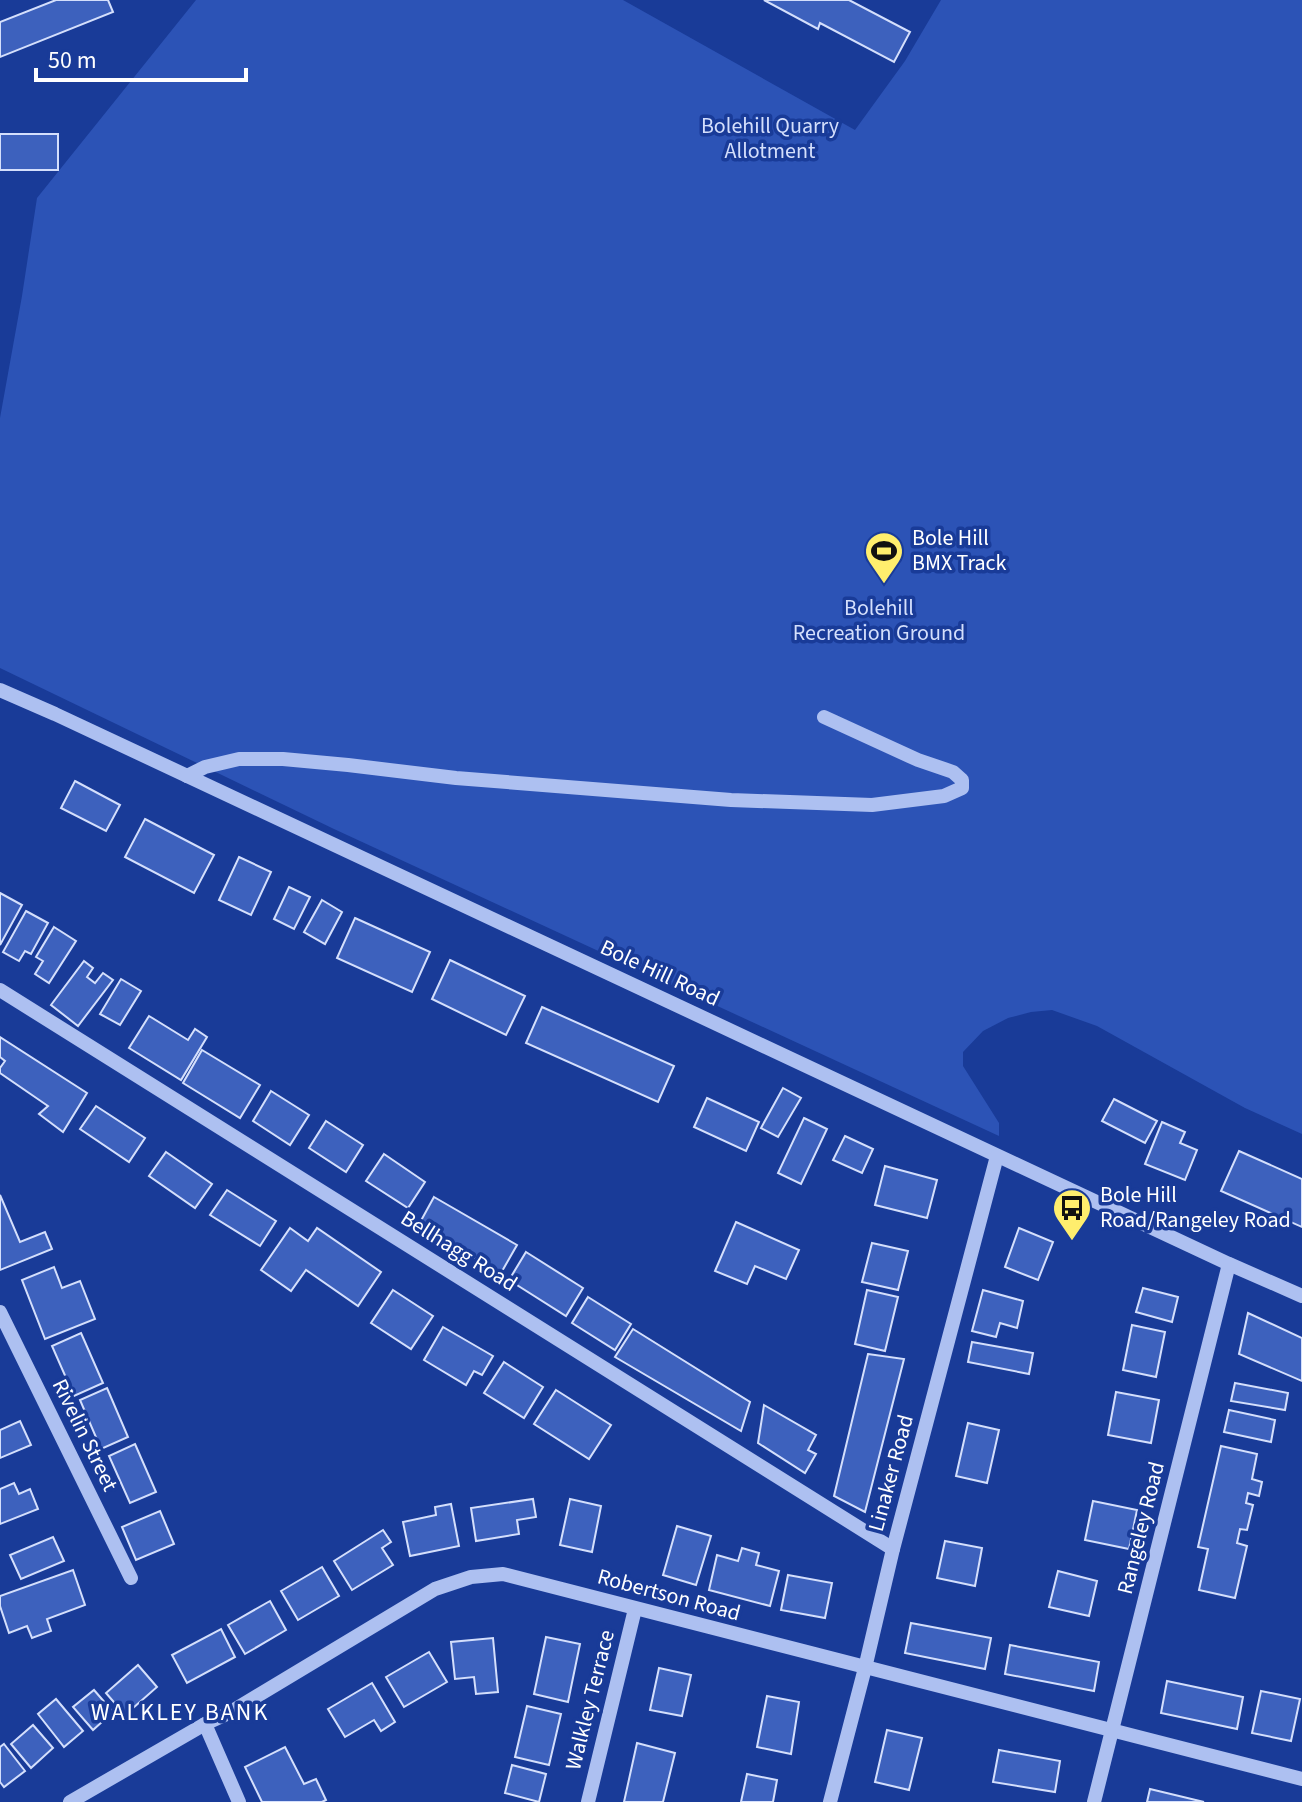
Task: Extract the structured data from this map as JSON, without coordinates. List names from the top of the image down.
{
  "streets": {
    "street": [
      "Bole Hill Road",
      "Bellhagg Road",
      "Rivelin Street",
      "Linaker Road",
      "Rangeley Road",
      "Robertson Road",
      "Walkley Terrace"
    ]
  },
  "crossings": [
    ["Bole Hill Road", "Linaker Road"],
    ["Bole Hill Road", "Rangeley Road"],
    ["Bellhagg Road", "Linaker Road"],
    ["Linaker Road", "Robertson Road"],
    ["Rangeley Road", "Robertson Road"],
    ["Robertson Road", "Walkley Terrace"]
  ],
  "districts": ["WALKLEY BANK"],
  "parks": ["Bolehill Quarry Allotment", "Bolehill Recreation Ground"],
  "places": {
    "sports": ["Bole Hill BMX Track"],
    "bus stop": ["Bole Hill Road/Rangeley Road"]
  },
  "scale_bar": "50 m"
}
